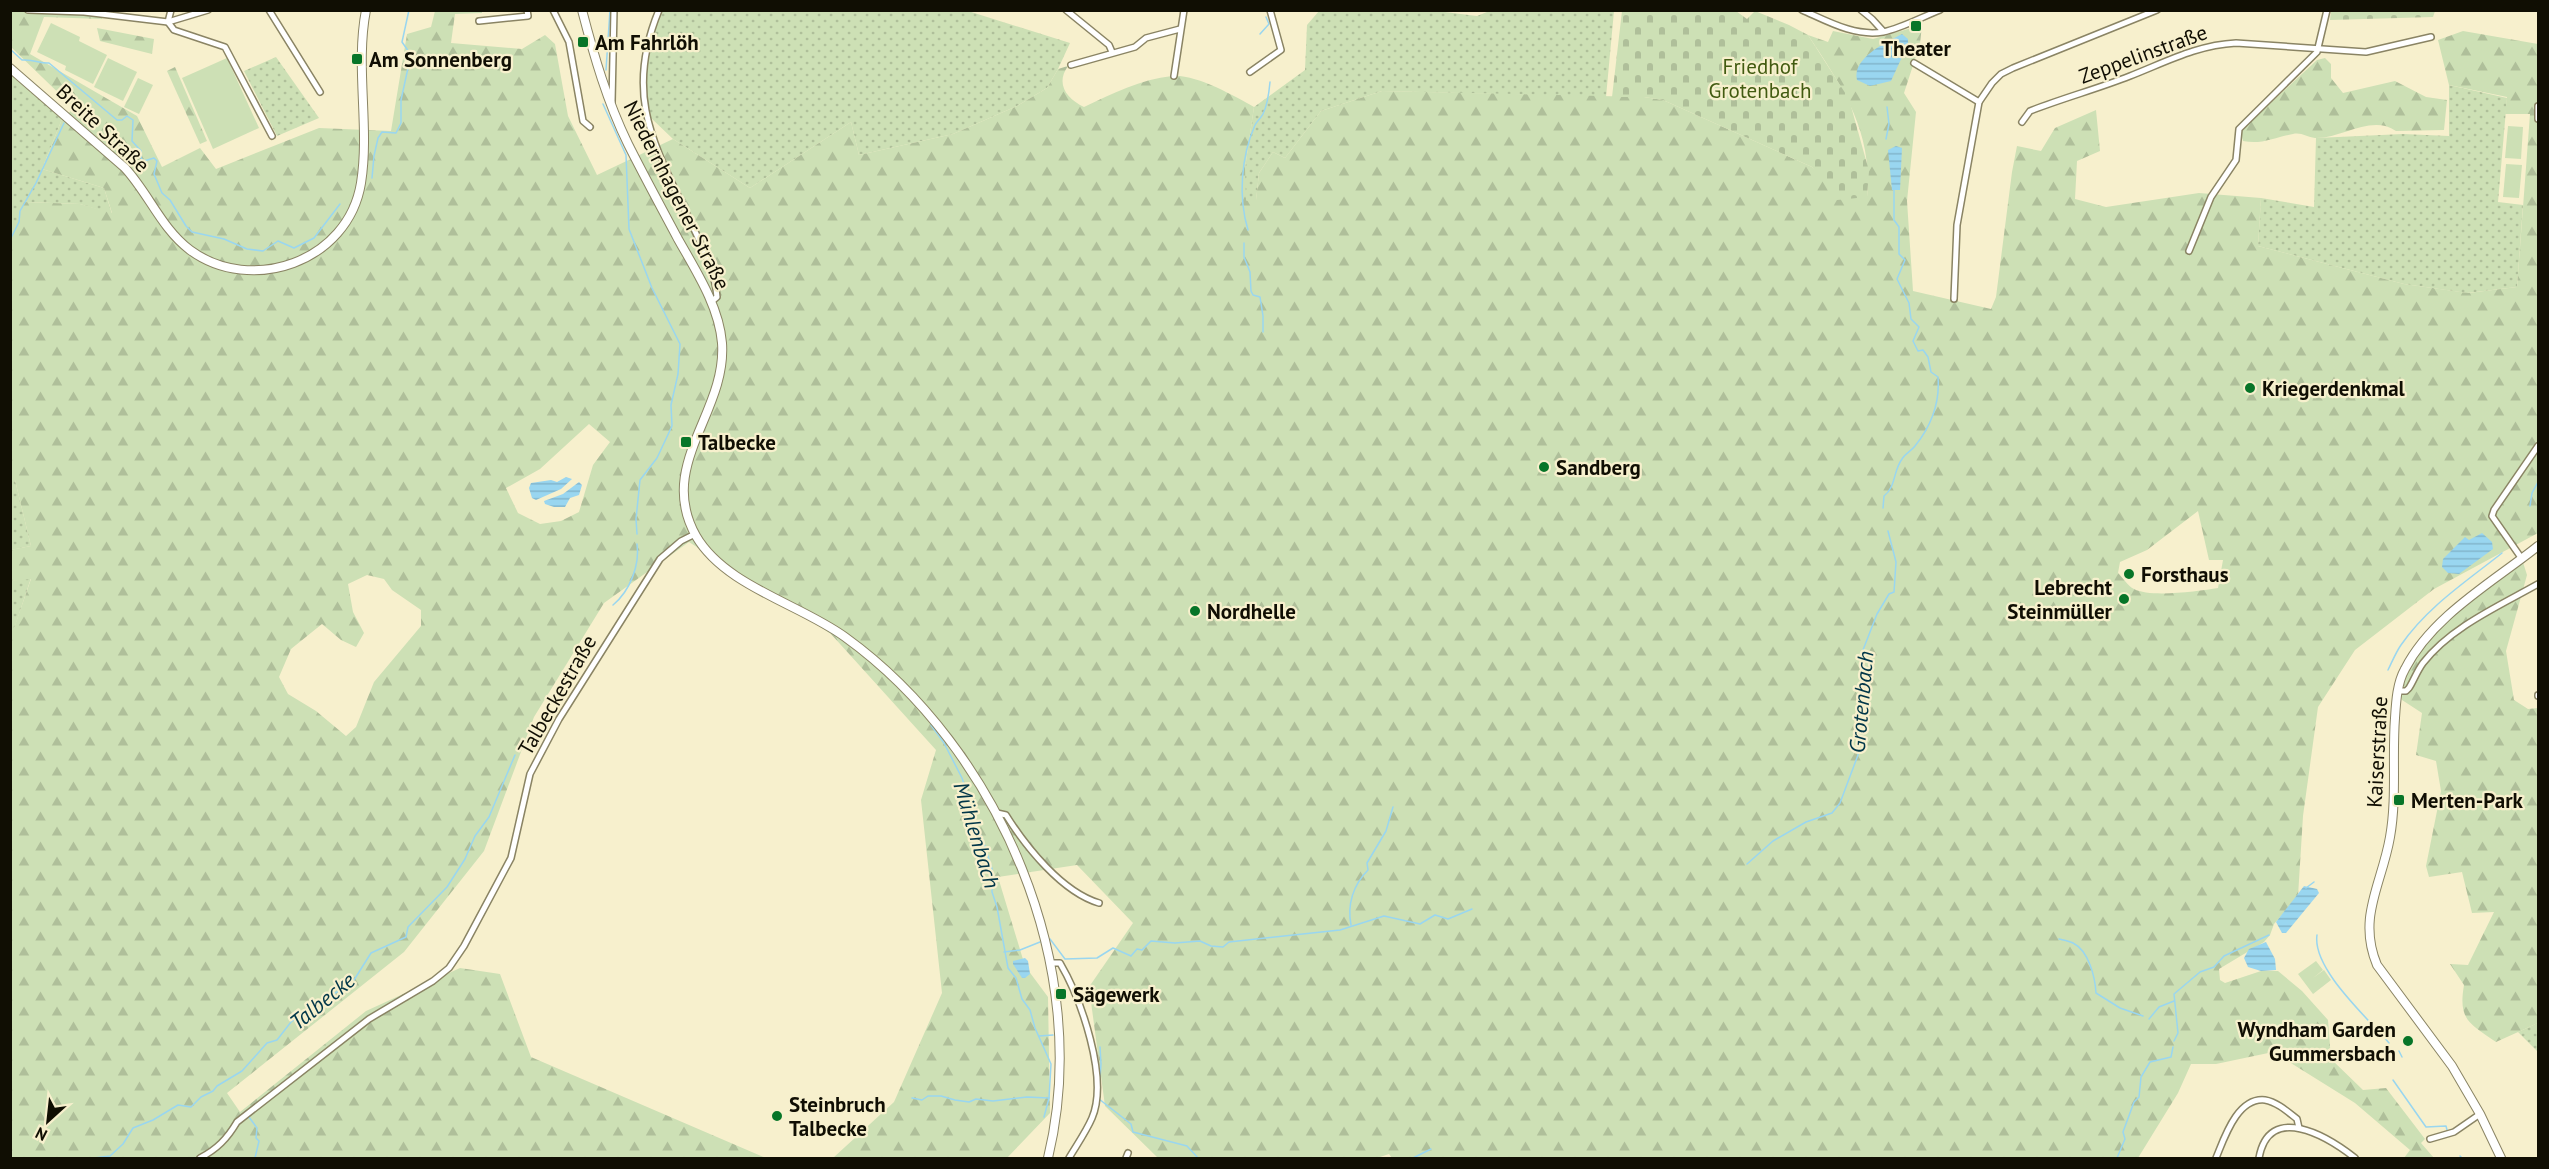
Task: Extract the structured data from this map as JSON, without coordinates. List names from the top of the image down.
{
  "streets": {
    "main road": ["Breite Straße", "Niedernhagener Straße", "Kaiserstraße"],
    "street": ["Zeppelinstraße", "Talbeckestraße"]
  },
  "crossings": [
    ["Niedernhagener Straße", "Talbeckestraße"]
  ],
  "water": ["Grotenbach", "Mühlenbach", "Talbecke"],
  "parks": ["Friedhof Grotenbach"],
  "places": {
    "transit": [
      "Theater",
      "Am Fahrlöh",
      "Am Sonnenberg",
      "Talbecke",
      "Merten-Park",
      "Sägewerk"
    ],
    "other": [
      "Kriegerdenkmal",
      "Sandberg",
      "Forsthaus",
      "Lebrecht Steinmüller",
      "Nordhelle",
      "Wyndham Garden Gummersbach",
      "Steinbruch Talbecke"
    ]
  },
  "north": "bottom left"
}
